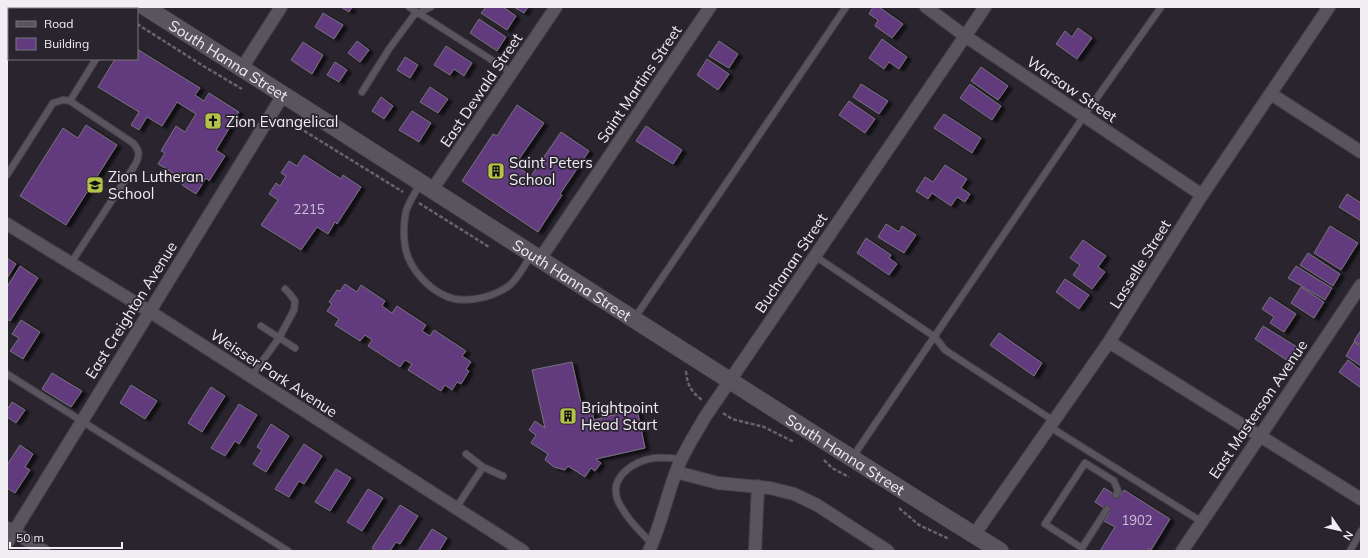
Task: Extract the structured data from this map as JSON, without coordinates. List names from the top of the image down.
{
  "streets": {
    "street": [
      "South Hanna Street",
      "Saint Martins Street",
      "Warsaw Street",
      "East Dewald Street",
      "Buchanan Street",
      "Lasselle Street",
      "East Creighton Avenue",
      "Weisser Park Avenue",
      "East Masterson Avenue"
    ]
  },
  "crossings": [
    ["South Hanna Street", "Saint Martins Street"],
    ["South Hanna Street", "East Dewald Street"],
    ["South Hanna Street", "Buchanan Street"],
    ["South Hanna Street", "Lasselle Street"],
    ["South Hanna Street", "East Creighton Avenue"],
    ["Warsaw Street", "Buchanan Street"],
    ["Warsaw Street", "Lasselle Street"],
    ["East Creighton Avenue", "Weisser Park Avenue"]
  ],
  "places": {
    "church": ["Zion Evangelical"],
    "building": ["Saint Peters School", "Brightpoint Head Start"],
    "school or university": ["Zion Lutheran School"]
  },
  "house_numbers": ["2215", "1902"],
  "legend": ["Road", "Building"],
  "scale_bar": "50 m",
  "north": "bottom right"
}
